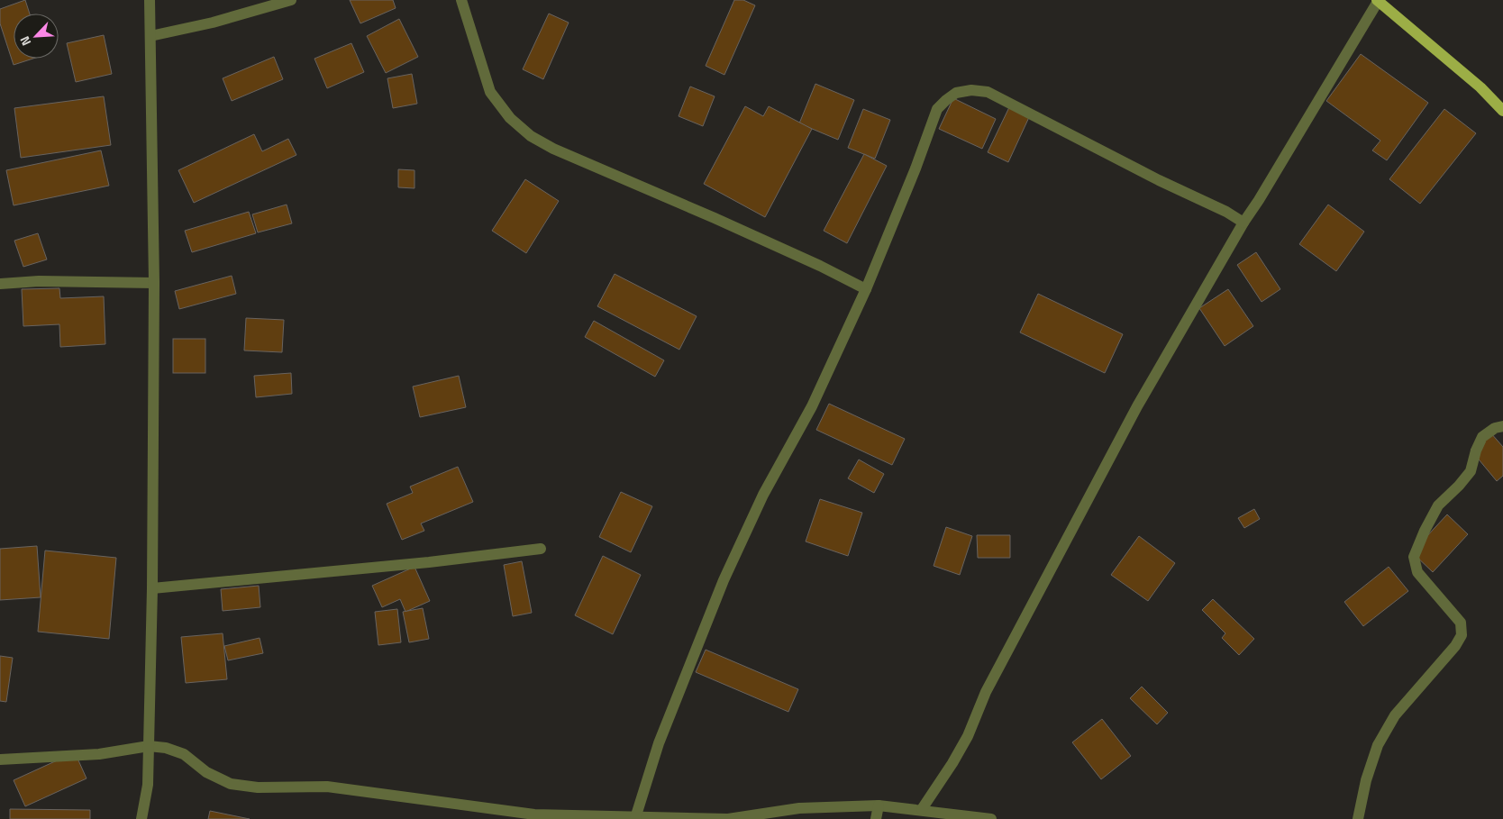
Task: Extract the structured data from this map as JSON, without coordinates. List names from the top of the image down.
{
  "north": "bottom left"
}
